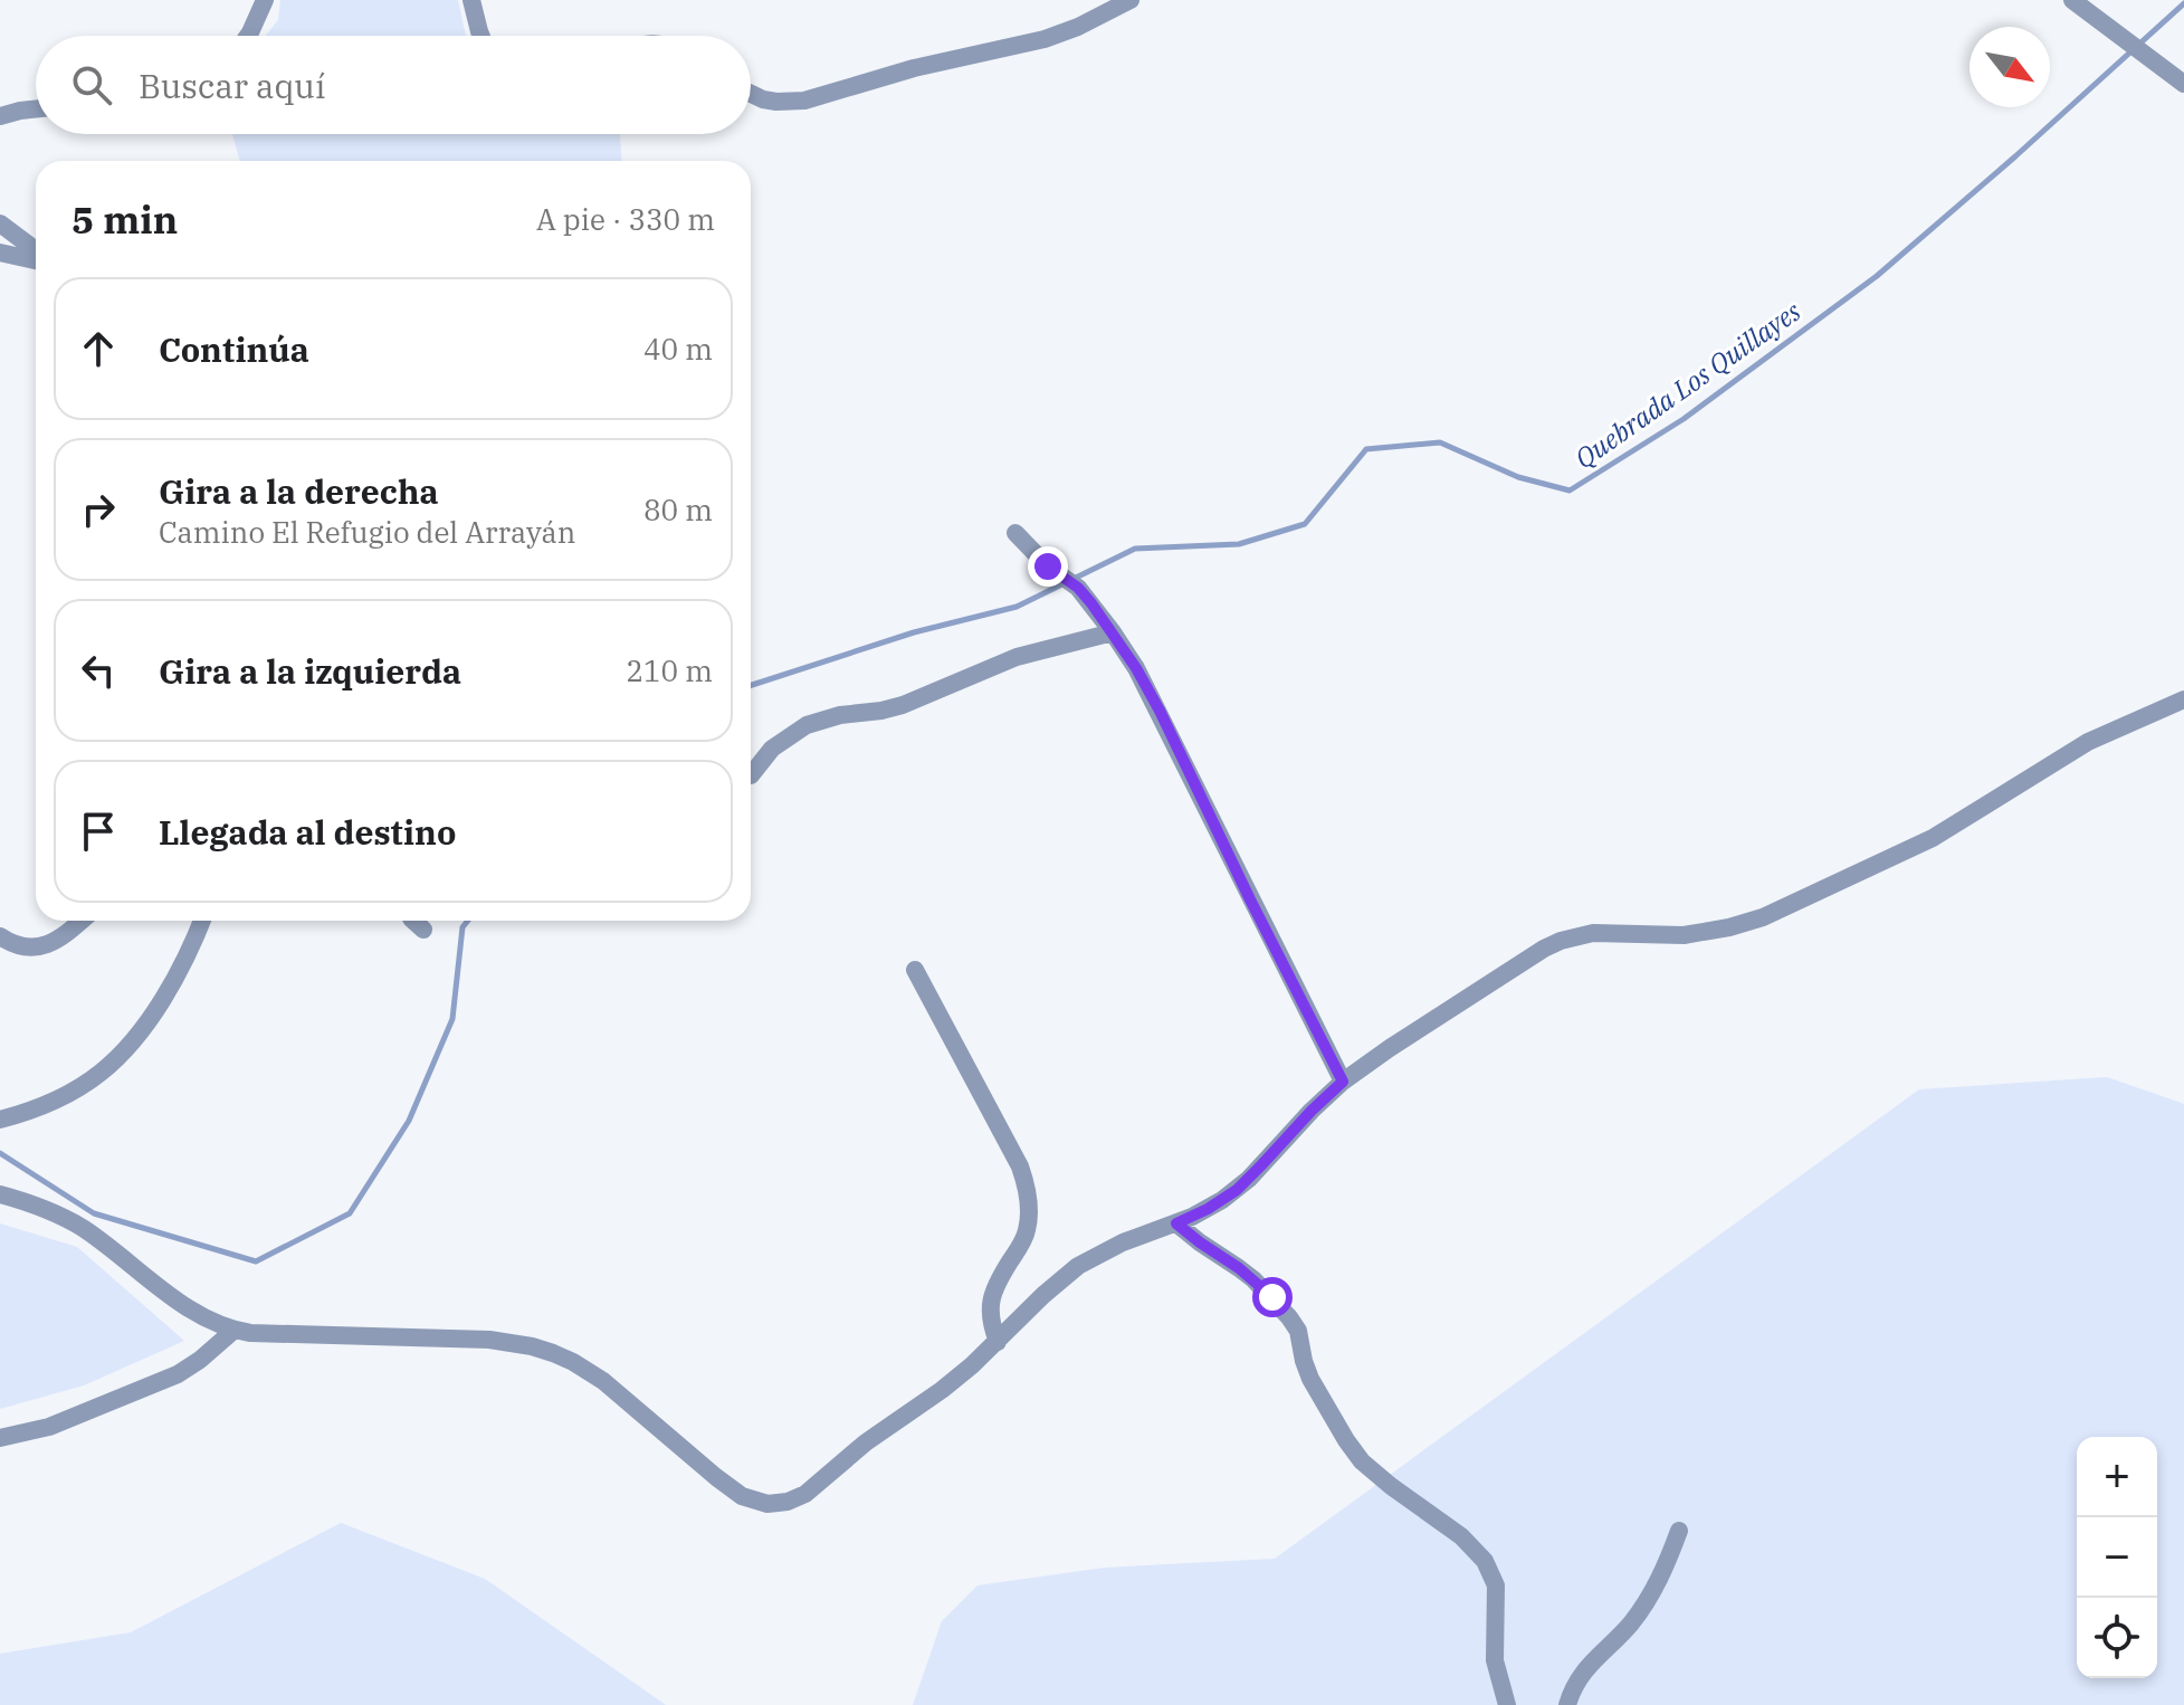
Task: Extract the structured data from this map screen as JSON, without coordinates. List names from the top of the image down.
{
  "water": ["Quebrada Los Quillayes"],
  "north": "bottom right",
  "page": {
    "search": "Buscar aquí",
    "heading": ["5 min", "A pie · 330 m"],
    "list": [
      ["Continúa", "40 m"],
      ["Gira a la derecha", "Camino El Refugio del Arrayán", "80 m"],
      ["Gira a la izquierda", "210 m"],
      "Llegada al destino"
    ],
    "map_buttons": ["+", "−"]
  }
}
